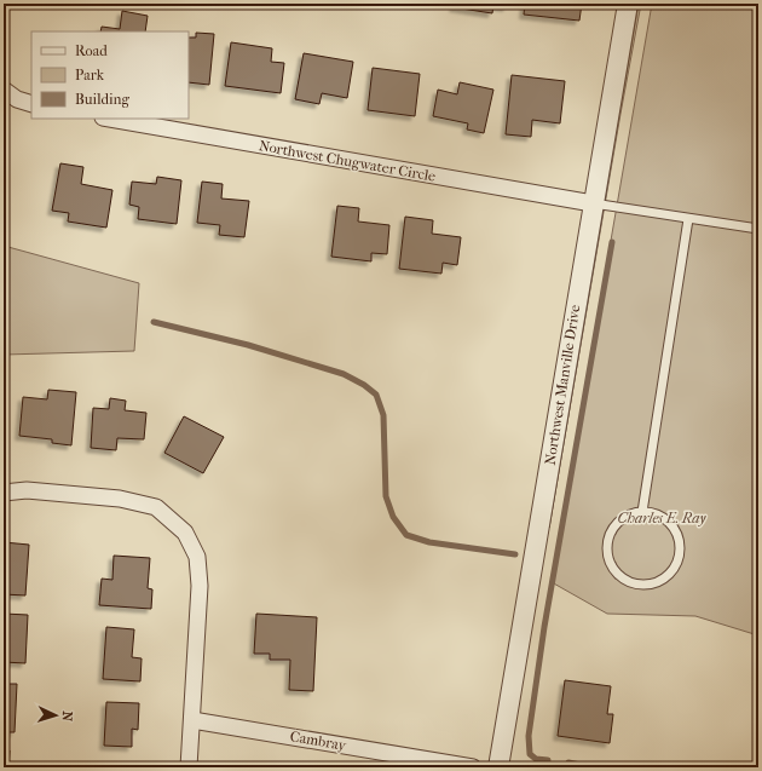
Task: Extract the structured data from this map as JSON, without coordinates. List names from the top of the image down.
{
  "streets": {
    "street": ["Northwest Chugwater Circle", "Northwest Manville Drive", "Cambray"]
  },
  "crossings": [
    ["Northwest Chugwater Circle", "Northwest Manville Drive"]
  ],
  "parks": ["Charles E. Ray"],
  "legend": ["Road", "Park", "Building"],
  "north": "right"
}
